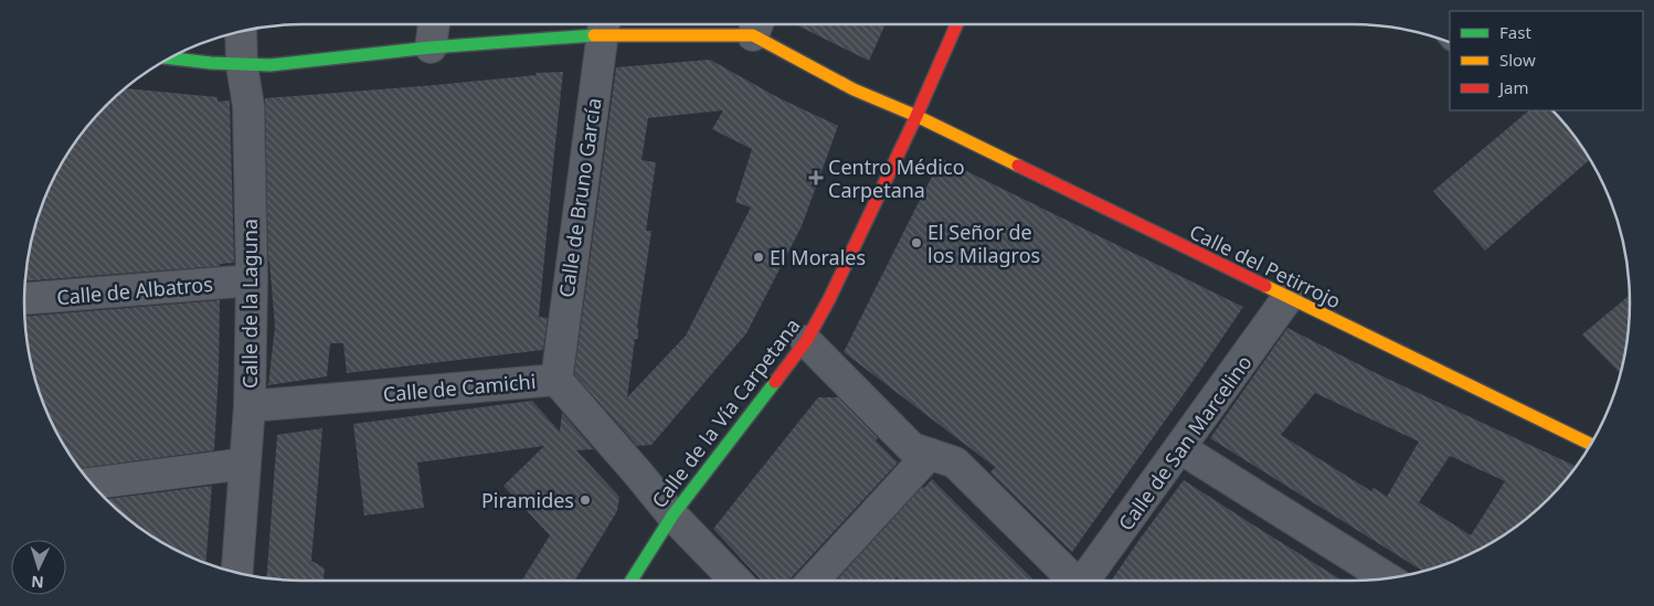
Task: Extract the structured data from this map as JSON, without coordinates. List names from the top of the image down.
{
  "streets": {
    "street": [
      "Calle de Bruno García",
      "Calle del Petirrojo",
      "Calle de Albatros",
      "Calle de la Laguna",
      "Calle de Camichi",
      "Calle de la Vía Carpetana",
      "Calle de San Marcelino"
    ]
  },
  "crossings": [
    ["Calle de Bruno García", "Calle de Camichi"],
    ["Calle del Petirrojo", "Calle de la Vía Carpetana"],
    ["Calle del Petirrojo", "Calle de San Marcelino"],
    ["Calle de Albatros", "Calle de la Laguna"],
    ["Calle de la Laguna", "Calle de Camichi"],
    ["Calle de Camichi", "Calle de la Vía Carpetana"]
  ],
  "places": {
    "health": ["Centro Médico Carpetana"],
    "other": ["El Señor de los Milagros", "El Morales", "Piramides"]
  },
  "legend": ["Fast", "Slow", "Jam"],
  "north": "bottom"
}
